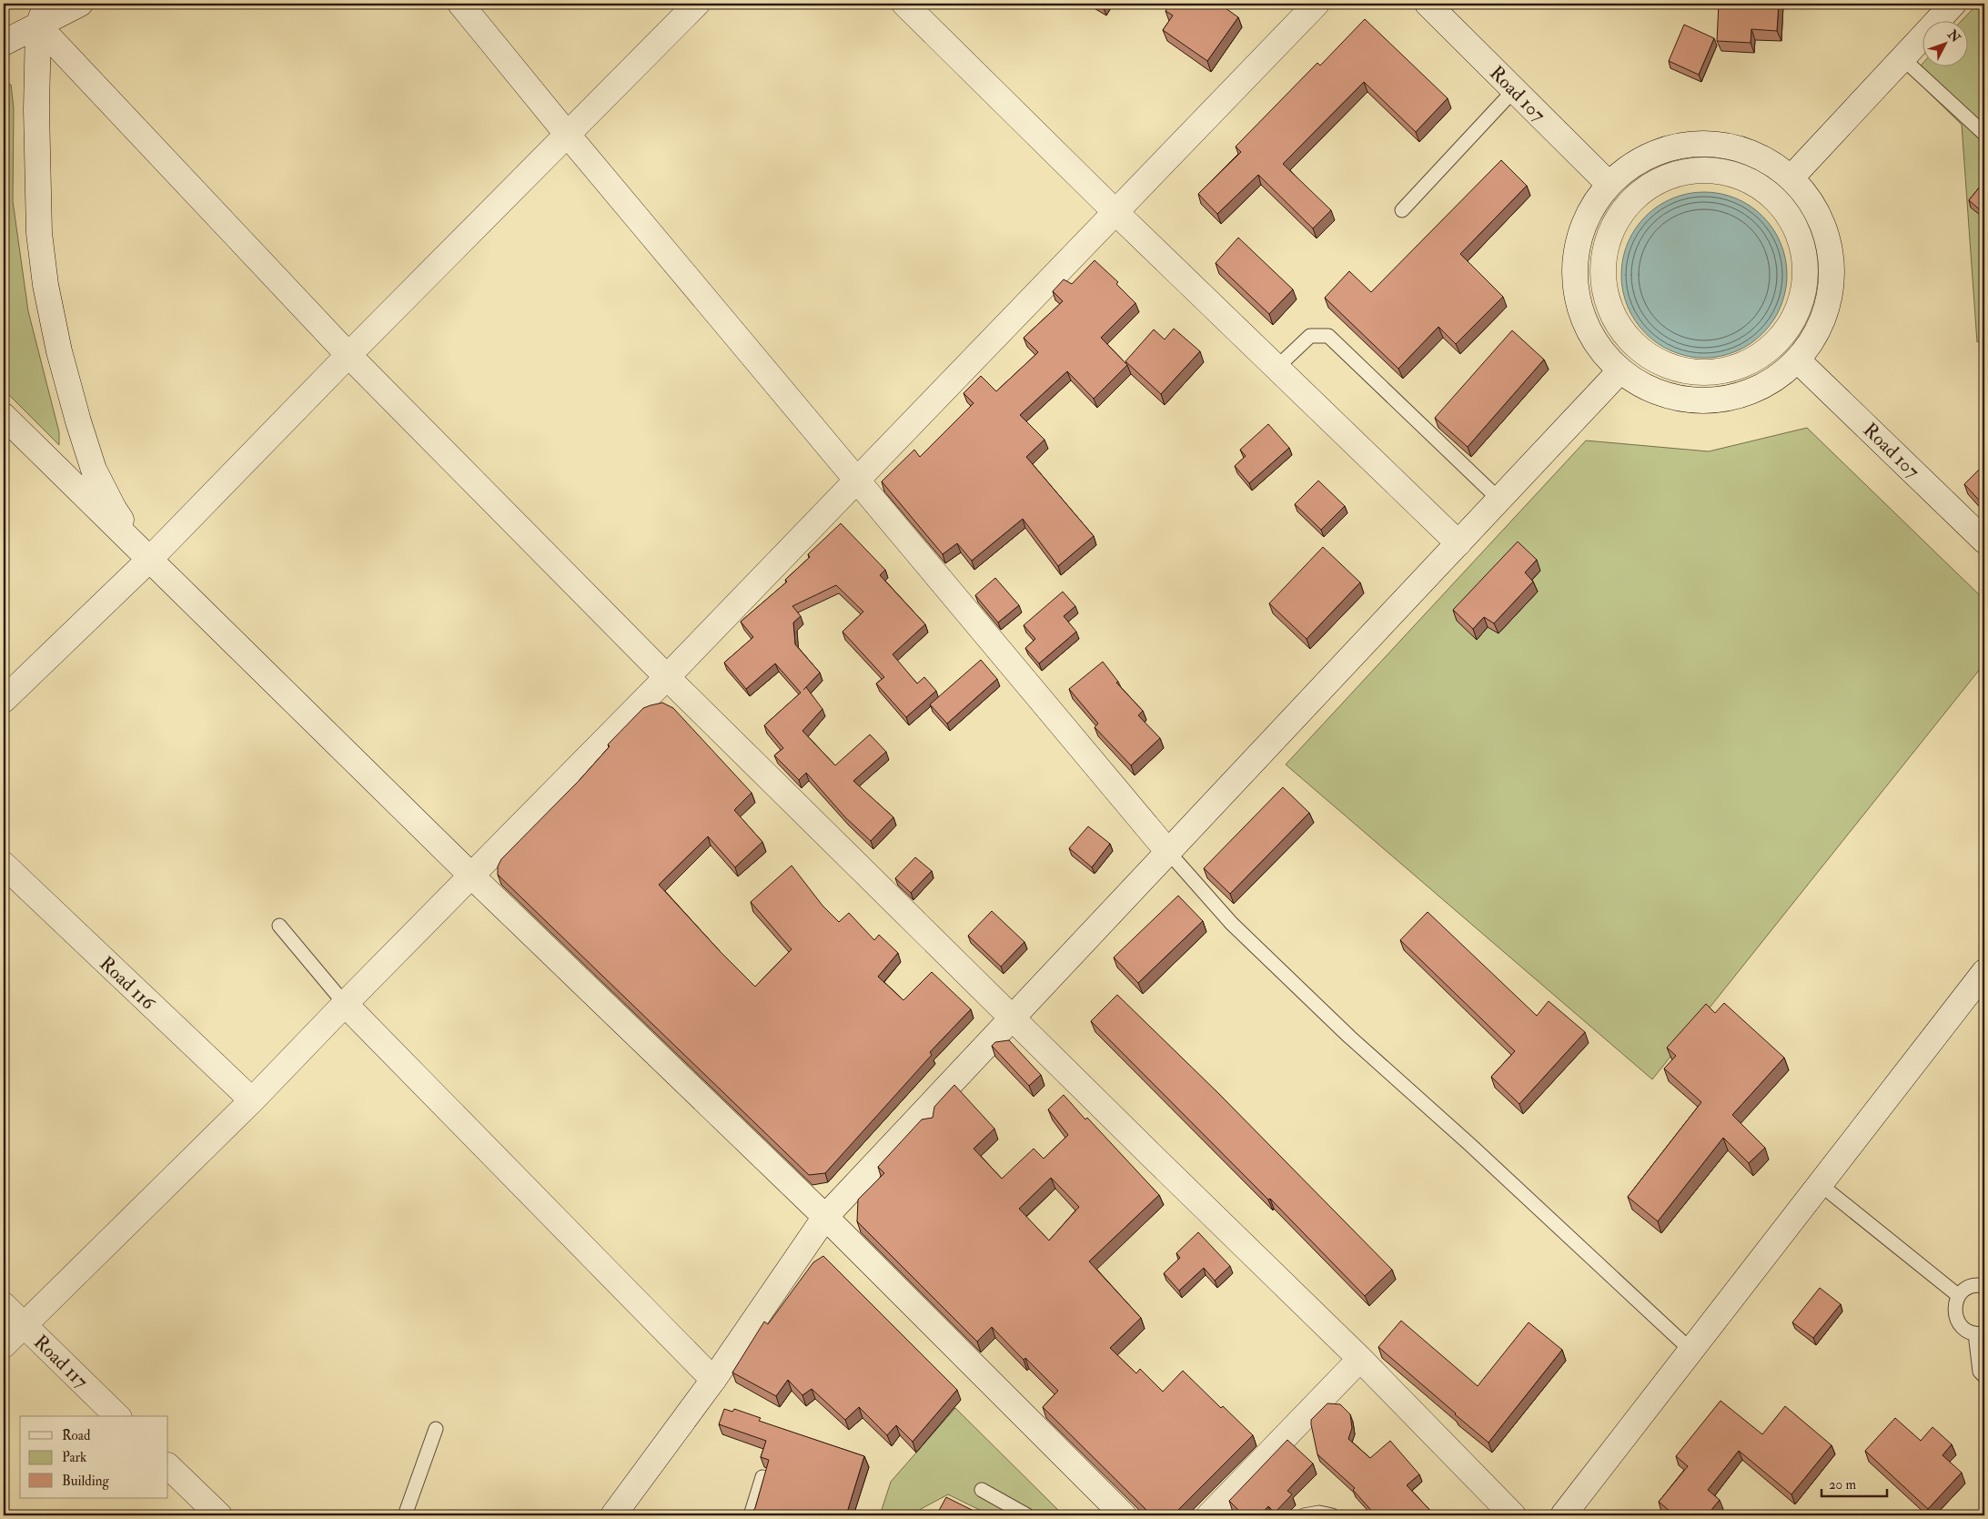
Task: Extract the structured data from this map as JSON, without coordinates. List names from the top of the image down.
{
  "streets": {
    "street": ["Road 107", "Road 116", "Road 117"]
  },
  "legend": ["Road", "Park", "Building"],
  "scale_bar": "20 m",
  "north": "top right"
}
